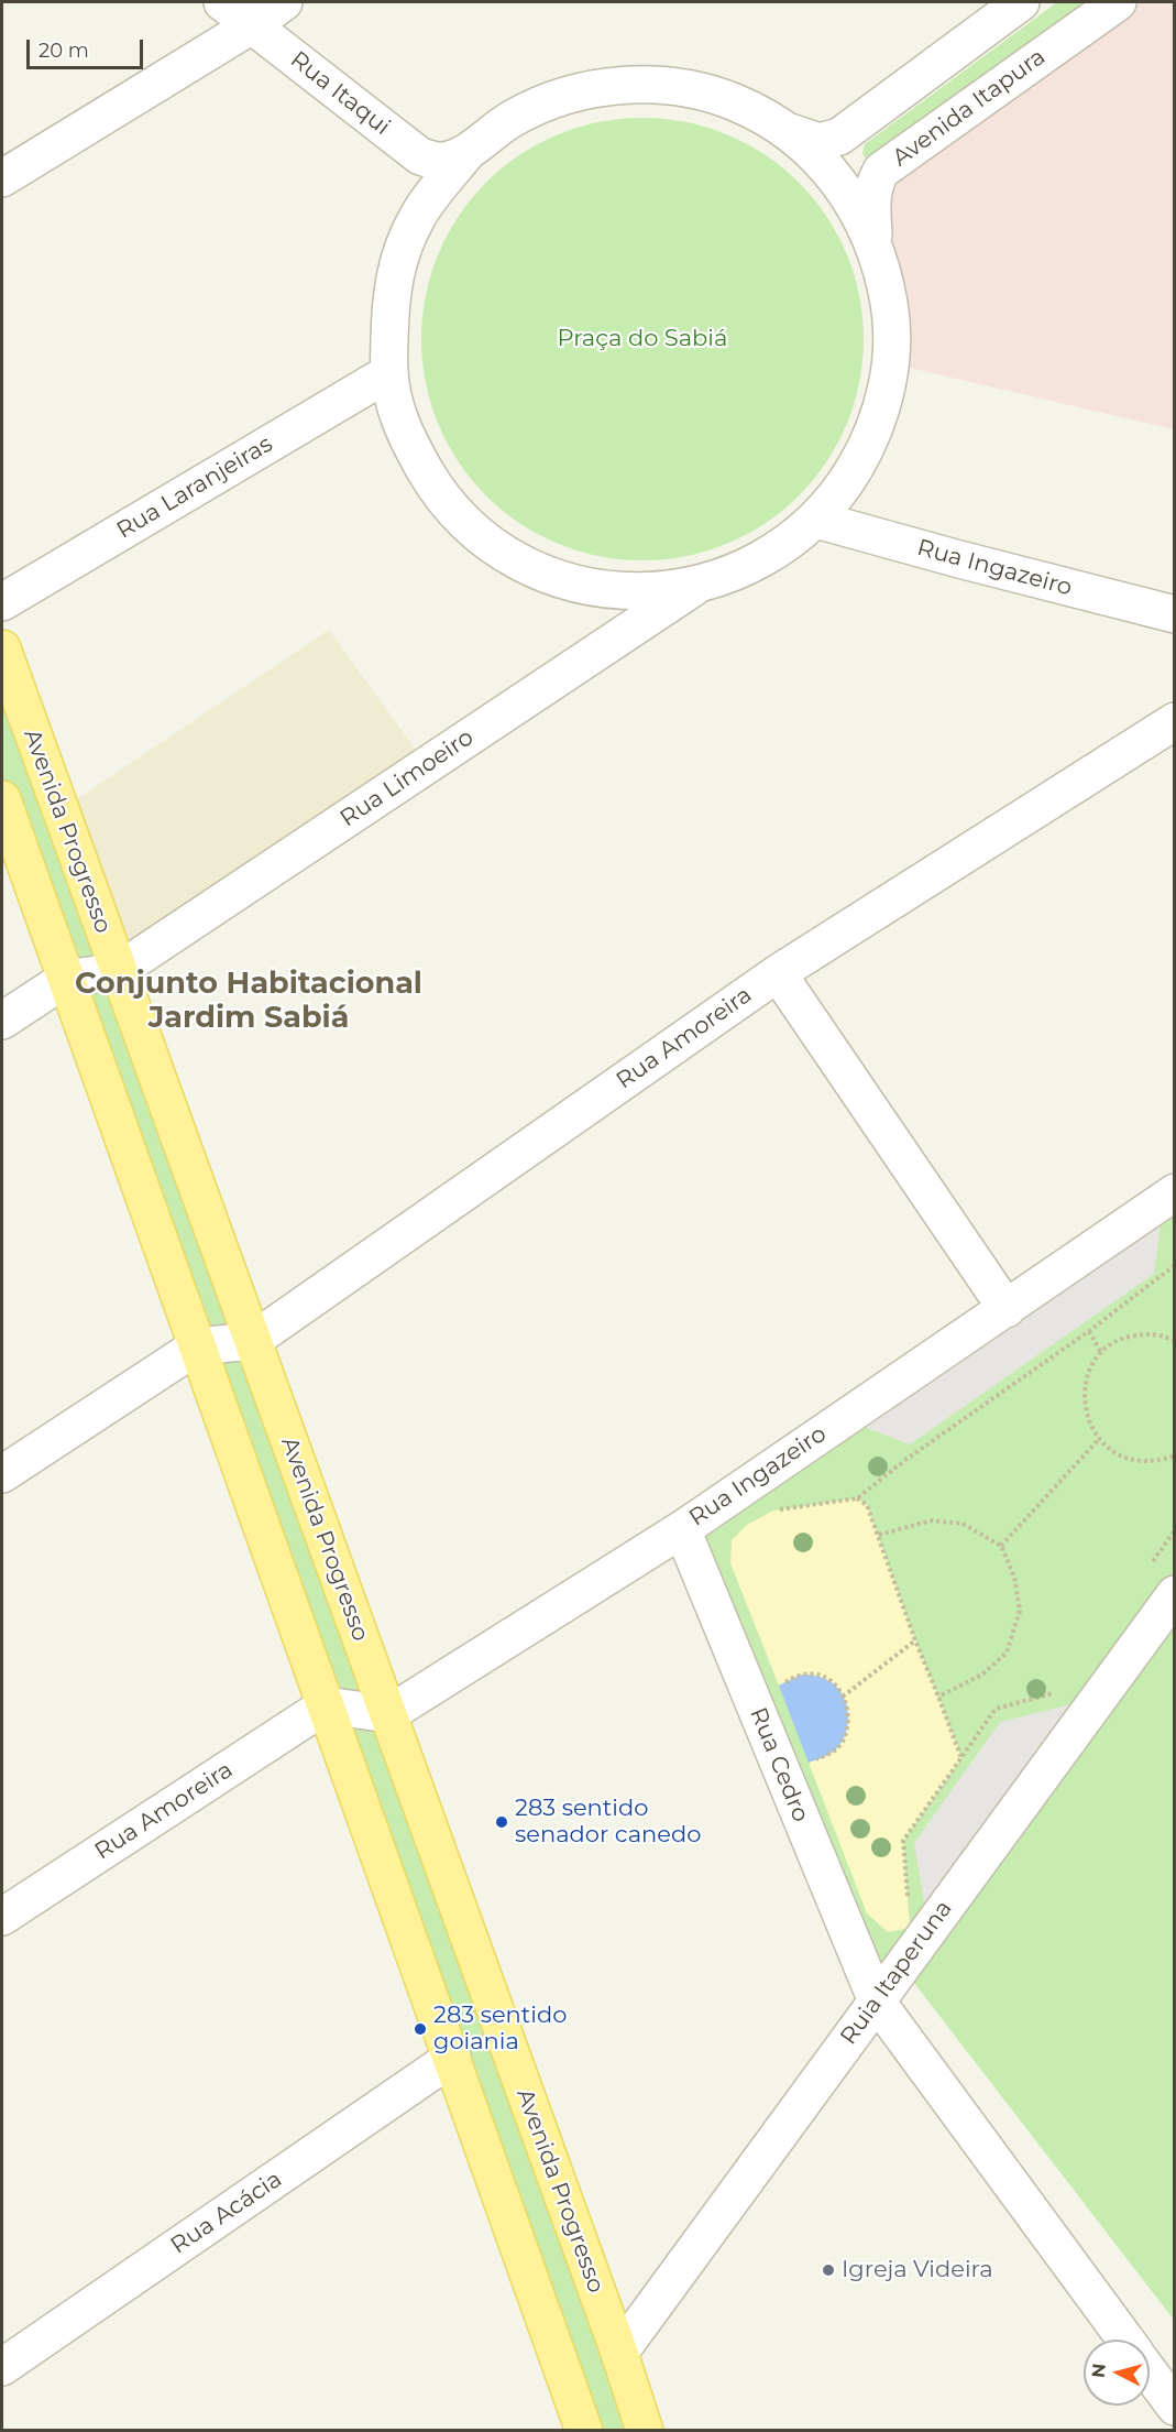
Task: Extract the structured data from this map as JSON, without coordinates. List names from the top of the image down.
{
  "streets": {
    "main road": ["Avenida Progresso"],
    "street": [
      "Rua Itaqui",
      "Avenida Itapura",
      "Rua Laranjeiras",
      "Rua Ingazeiro",
      "Rua Limoeiro",
      "Rua Amoreira",
      "Rua Cedro",
      "Ruia Itaperuna",
      "Rua Acácia"
    ]
  },
  "crossings": [
    ["Rua Ingazeiro", "Avenida Progresso"],
    ["Rua Ingazeiro", "Rua Cedro"],
    ["Rua Limoeiro", "Avenida Progresso"],
    ["Avenida Progresso", "Rua Amoreira"],
    ["Avenida Progresso", "Ruia Itaperuna"],
    ["Rua Cedro", "Ruia Itaperuna"]
  ],
  "districts": ["Conjunto Habitacional Jardim Sabiá"],
  "parks": ["Praça do Sabiá"],
  "places": ["283 sentido senador canedo", "283 sentido goiania", "Igreja Videira"],
  "scale_bar": "20 m",
  "north": "left"
}
